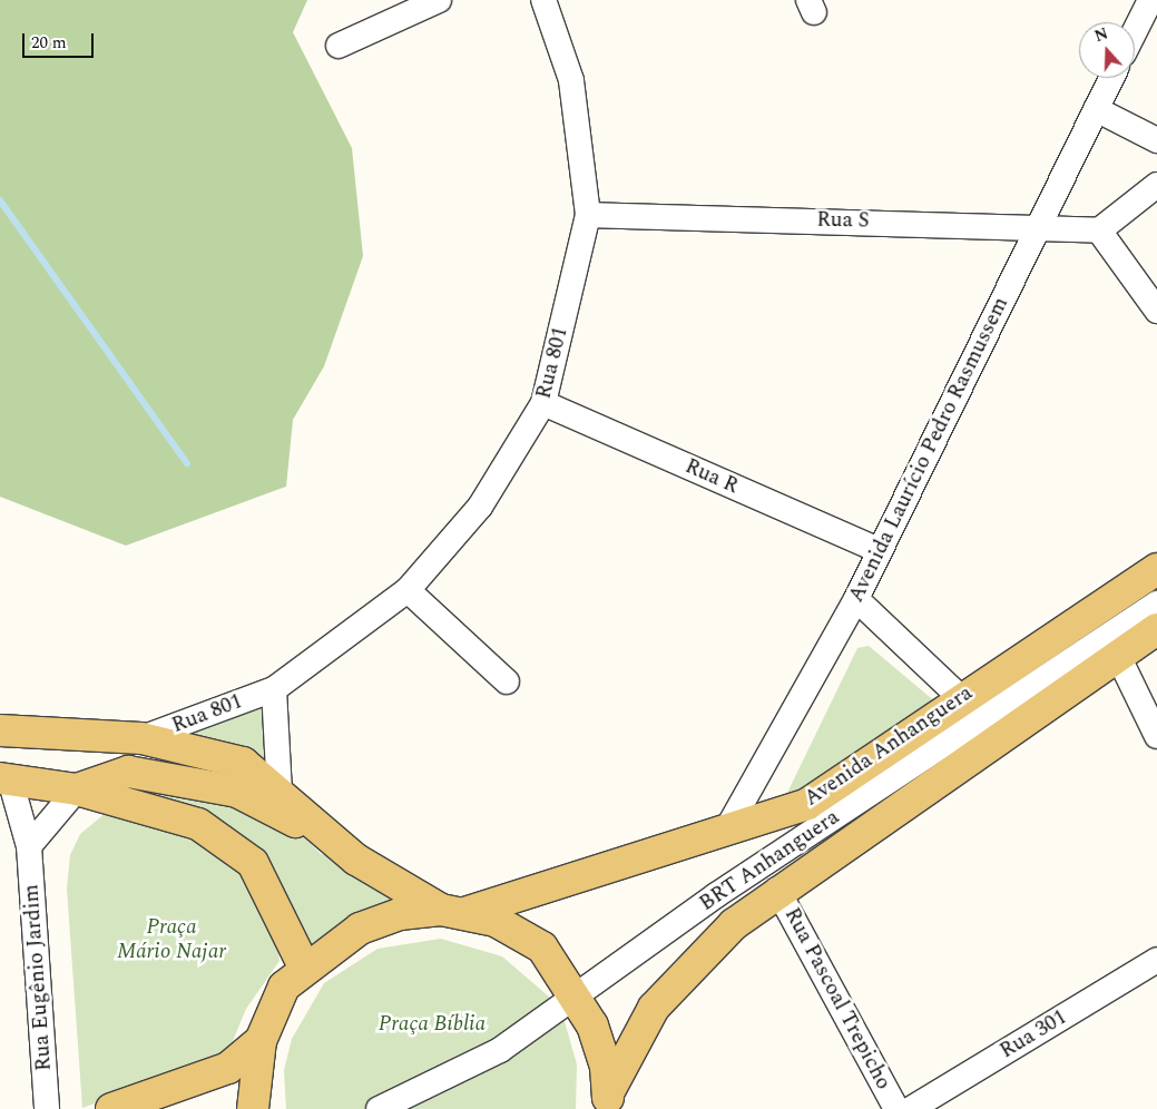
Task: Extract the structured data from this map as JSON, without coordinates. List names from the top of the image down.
{
  "streets": {
    "main road": ["Avenida Anhanguera"],
    "street": [
      "Rua S",
      "Rua 801",
      "Avenida Laurício Pedro Rasmussem",
      "Rua R",
      "BRT Anhanguera",
      "Rua Eugênio Jardim",
      "Rua Pascoal Trepicho",
      "Rua 301"
    ]
  },
  "crossings": [
    ["Rua S", "Rua 801"],
    ["Rua S", "Avenida Laurício Pedro Rasmussem"],
    ["Rua 801", "Rua R"],
    ["Avenida Laurício Pedro Rasmussem", "Rua R"],
    ["Avenida Laurício Pedro Rasmussem", "Avenida Anhanguera"],
    ["Avenida Anhanguera", "BRT Anhanguera"]
  ],
  "parks": ["Praça Mário Najar", "Praça Bíblia"],
  "scale_bar": "20 m",
  "north": "top"
}
